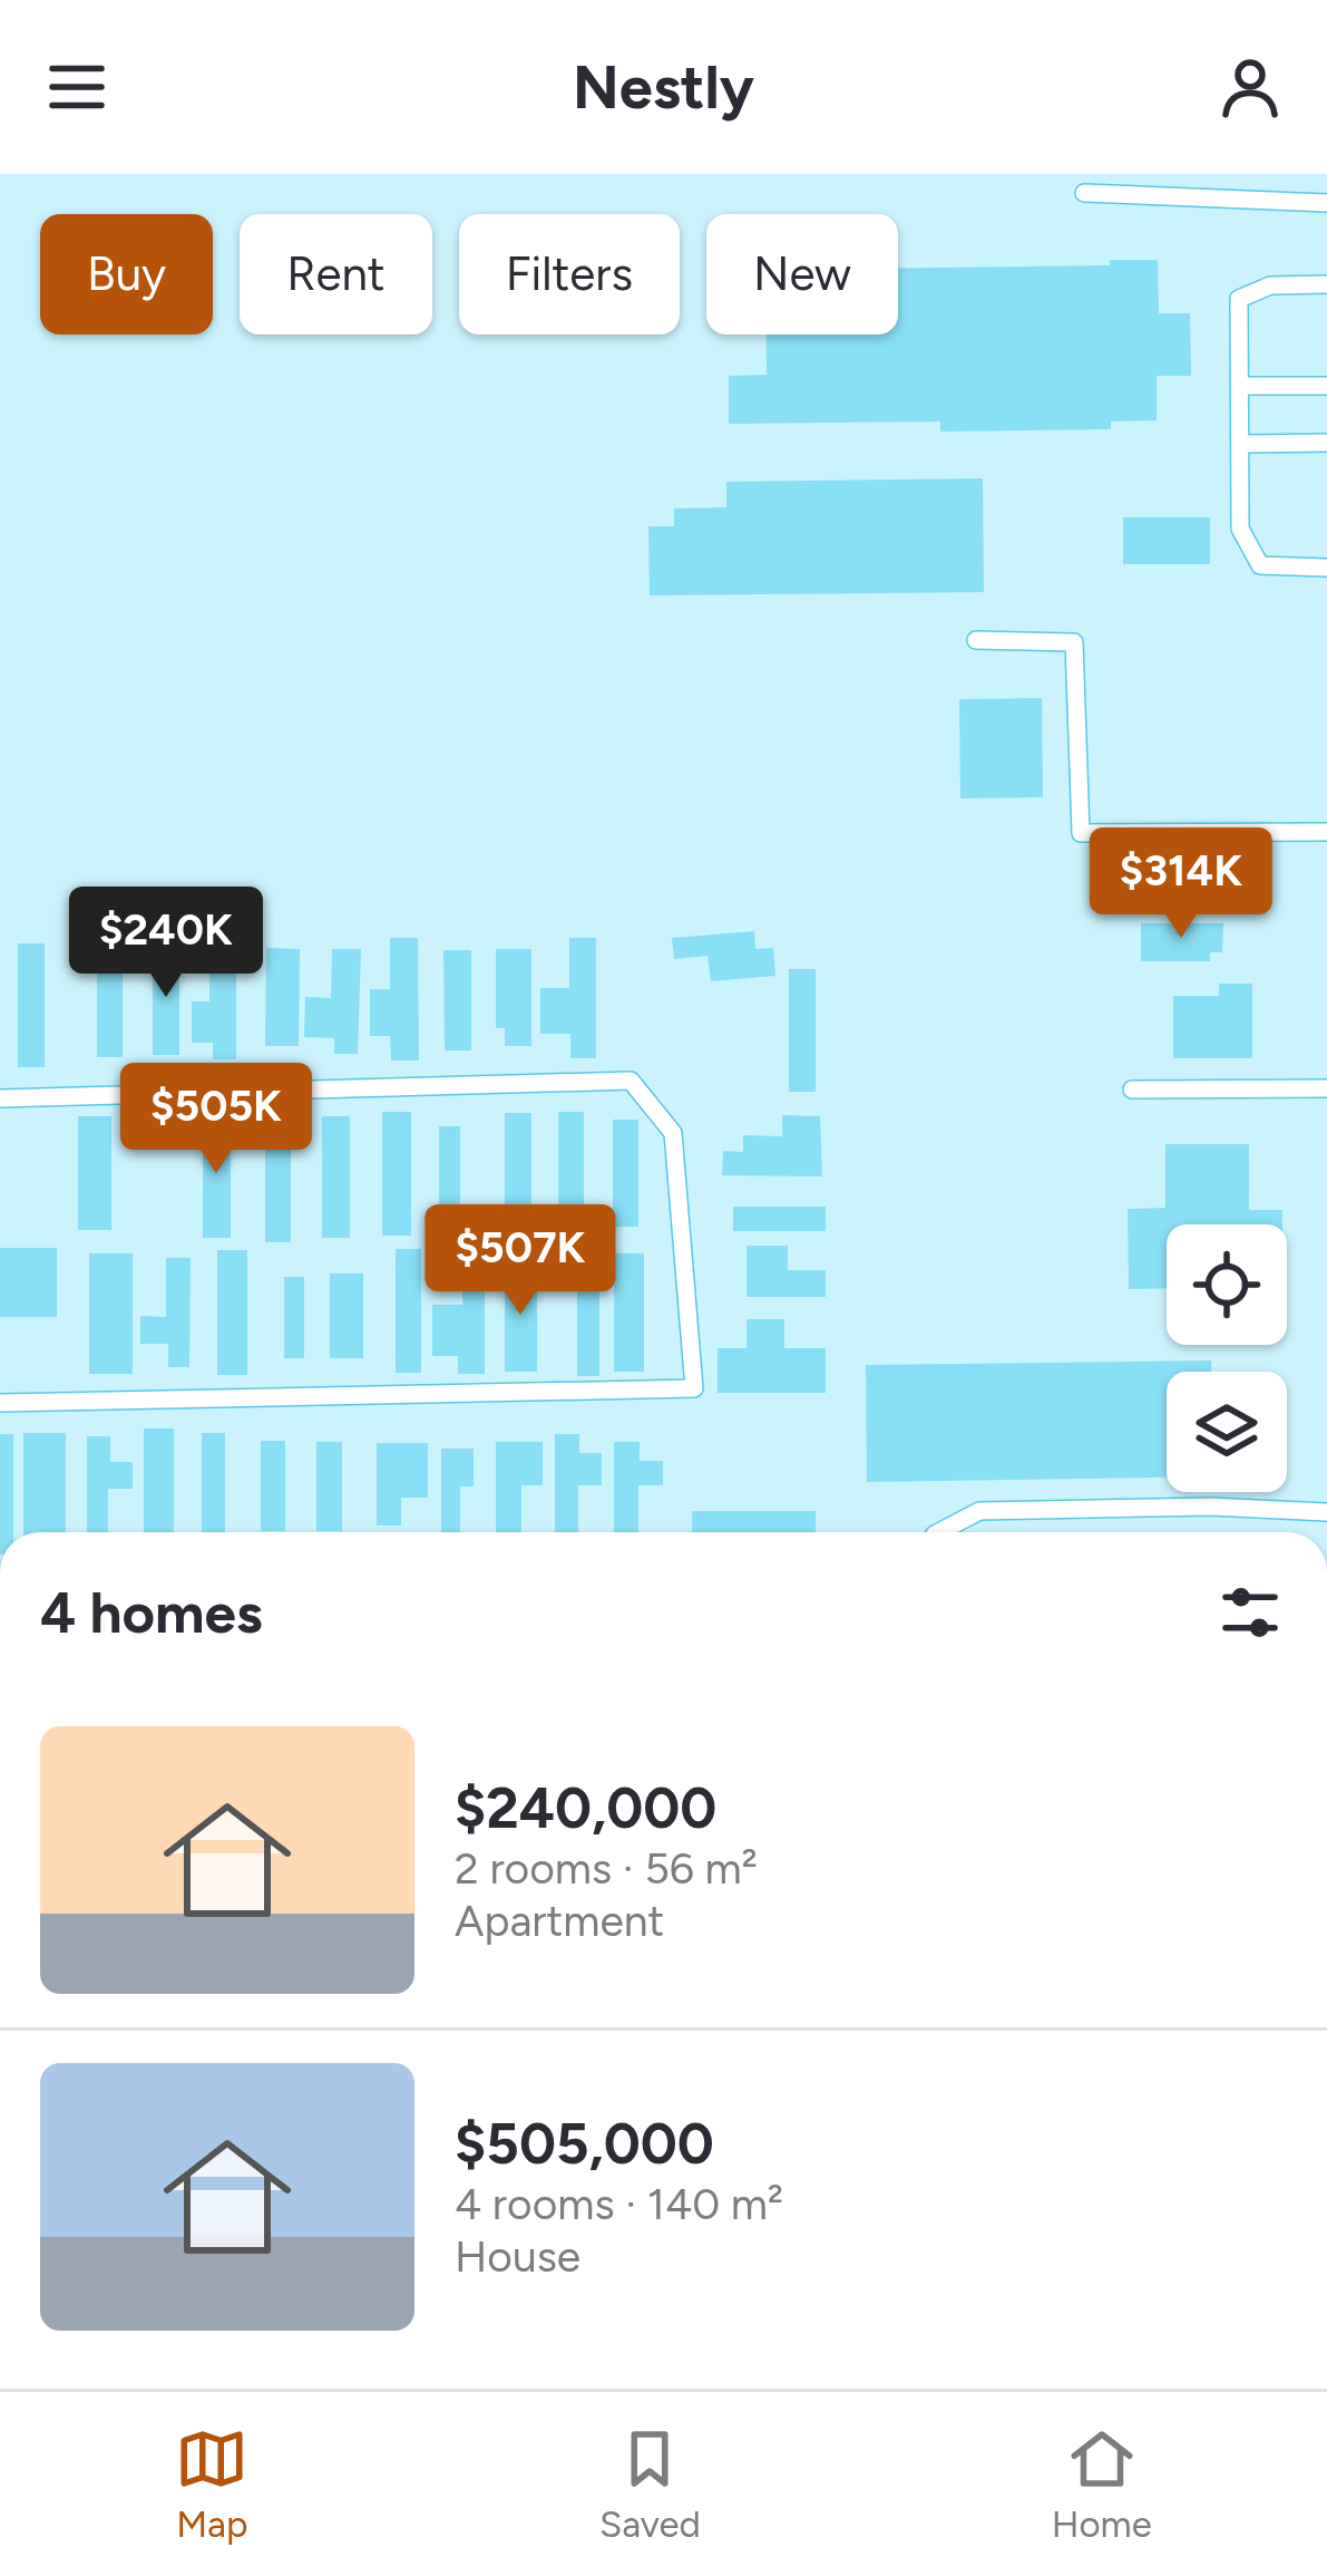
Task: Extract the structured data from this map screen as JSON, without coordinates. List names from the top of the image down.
{
  "page": {
    "header": "Nestly",
    "chip": [
      "Buy",
      "Rent",
      "Filters",
      "New"
    ],
    "price": [
      "$314K",
      "$240K",
      "$505K",
      "$507K"
    ],
    "heading": "4 homes",
    "list": [
      {
        "name": "$240,000",
        "note": "2 rooms · 56 m² · Apartment"
      },
      {
        "name": "$505,000",
        "note": "4 rooms · 140 m² · House"
      }
    ],
    "tabs": ["Map", "Saved", "Home"]
  }
}
